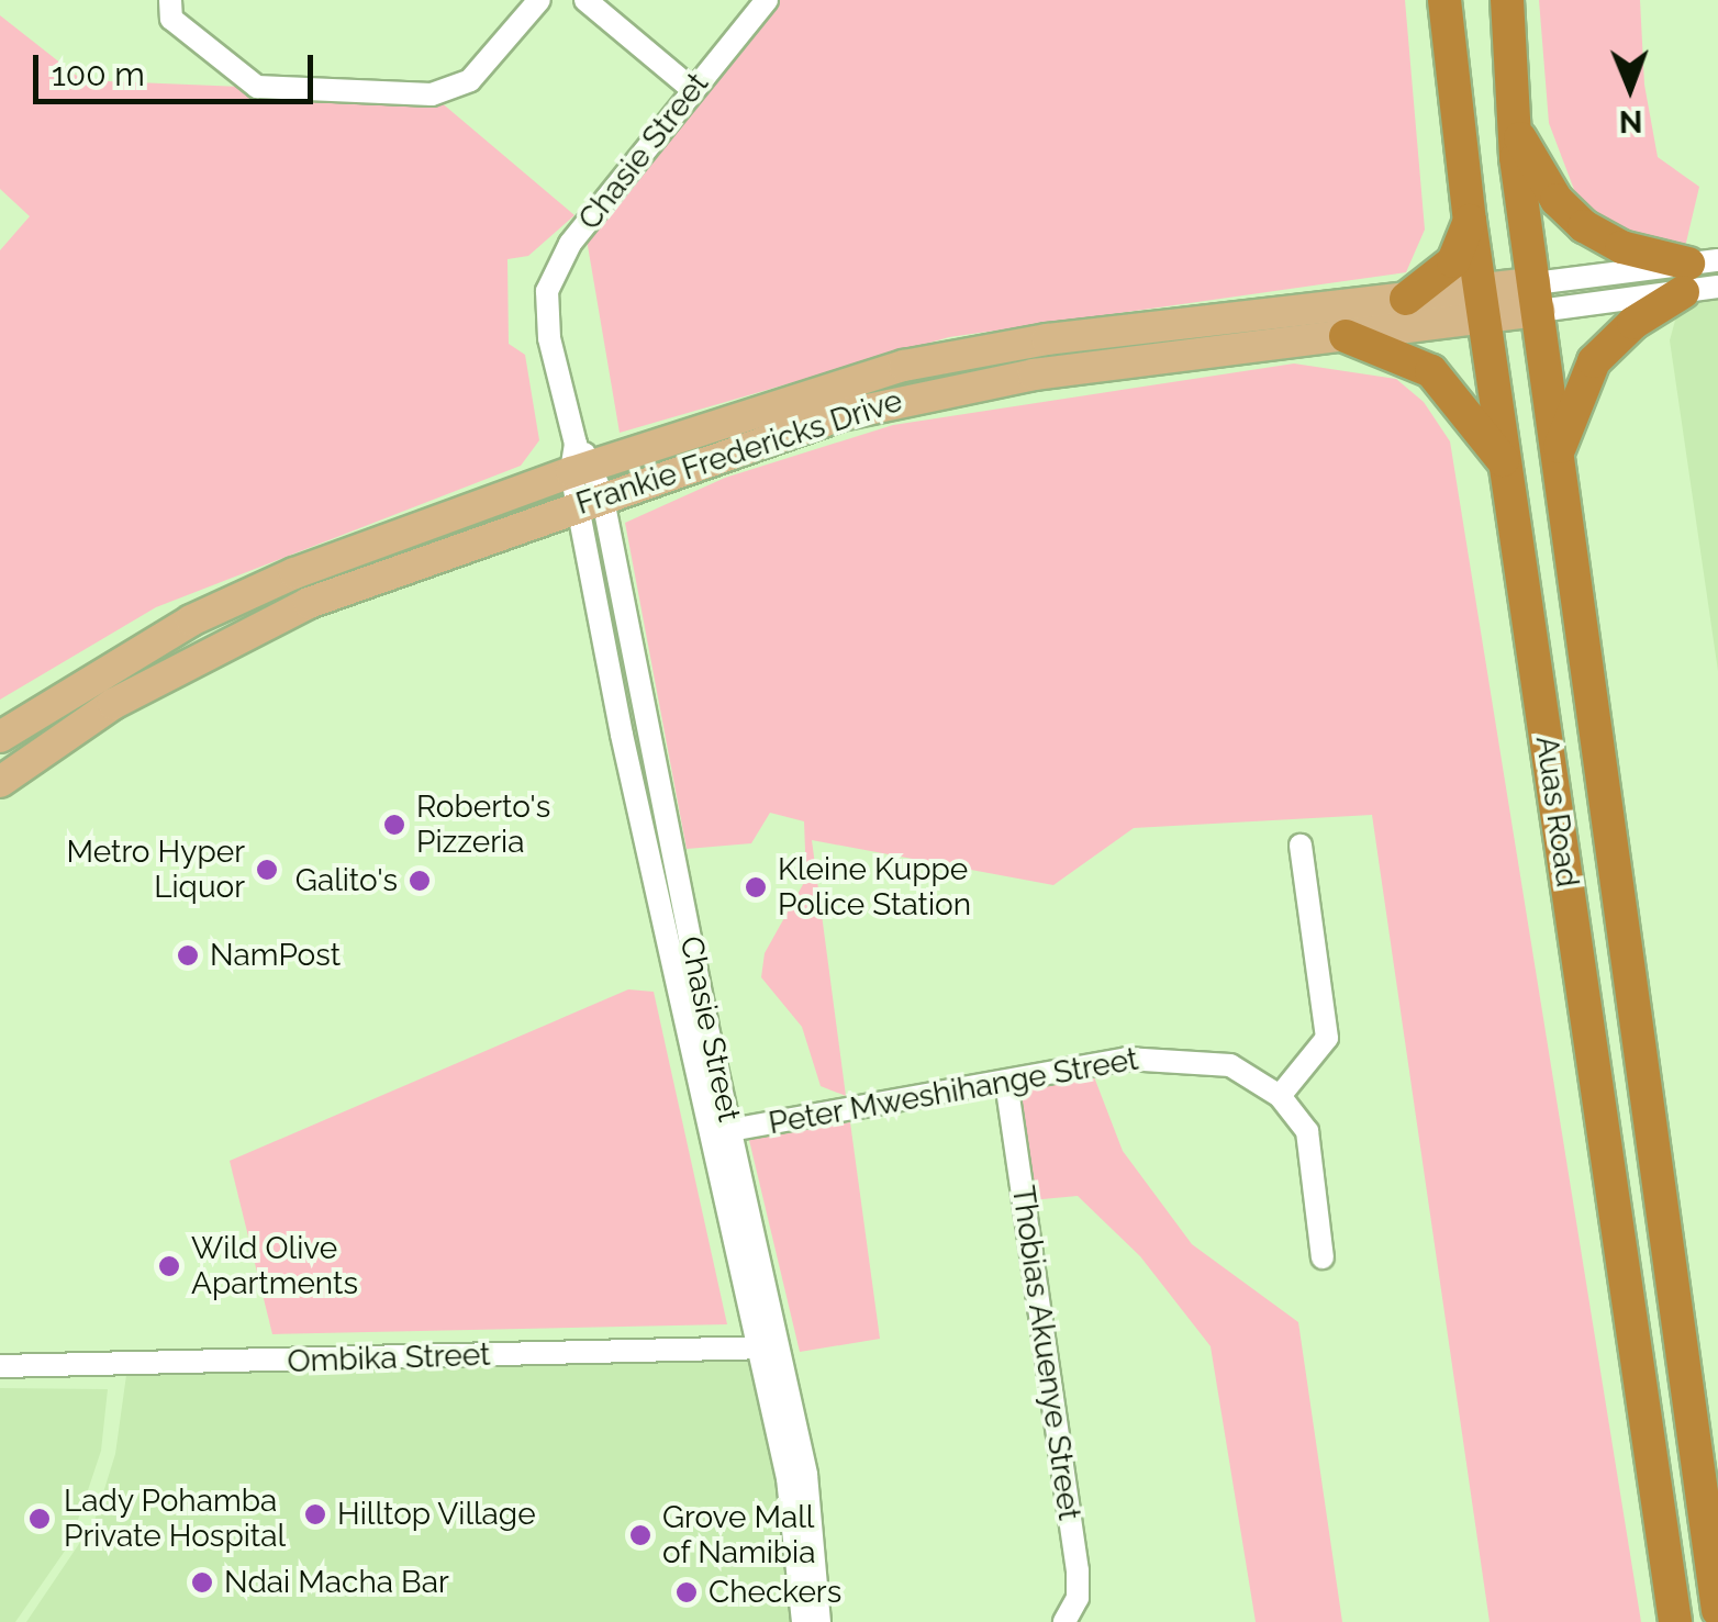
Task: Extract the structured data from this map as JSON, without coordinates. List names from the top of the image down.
{
  "streets": {
    "highway": ["Auas Road"],
    "main road": ["Frankie Fredericks Drive"],
    "street": [
      "Chasie Street",
      "Peter Mweshihange Street",
      "Thobias Akuenye Street",
      "Ombika Street"
    ]
  },
  "crossings": [
    ["Chasie Street", "Frankie Fredericks Drive"],
    ["Chasie Street", "Peter Mweshihange Street"],
    ["Chasie Street", "Ombika Street"],
    ["Frankie Fredericks Drive", "Auas Road"],
    ["Peter Mweshihange Street", "Thobias Akuenye Street"]
  ],
  "places": [
    "Roberto's Pizzeria",
    "Metro Hyper Liquor",
    "Galito's",
    "Kleine Kuppe Police Station",
    "NamPost",
    "Wild Olive Apartments",
    "Hilltop Village",
    "Lady Pohamba Private Hospital",
    "Grove Mall of Namibia",
    "Ndai Macha Bar",
    "Checkers"
  ],
  "scale_bar": "100 m",
  "north": "bottom"
}
